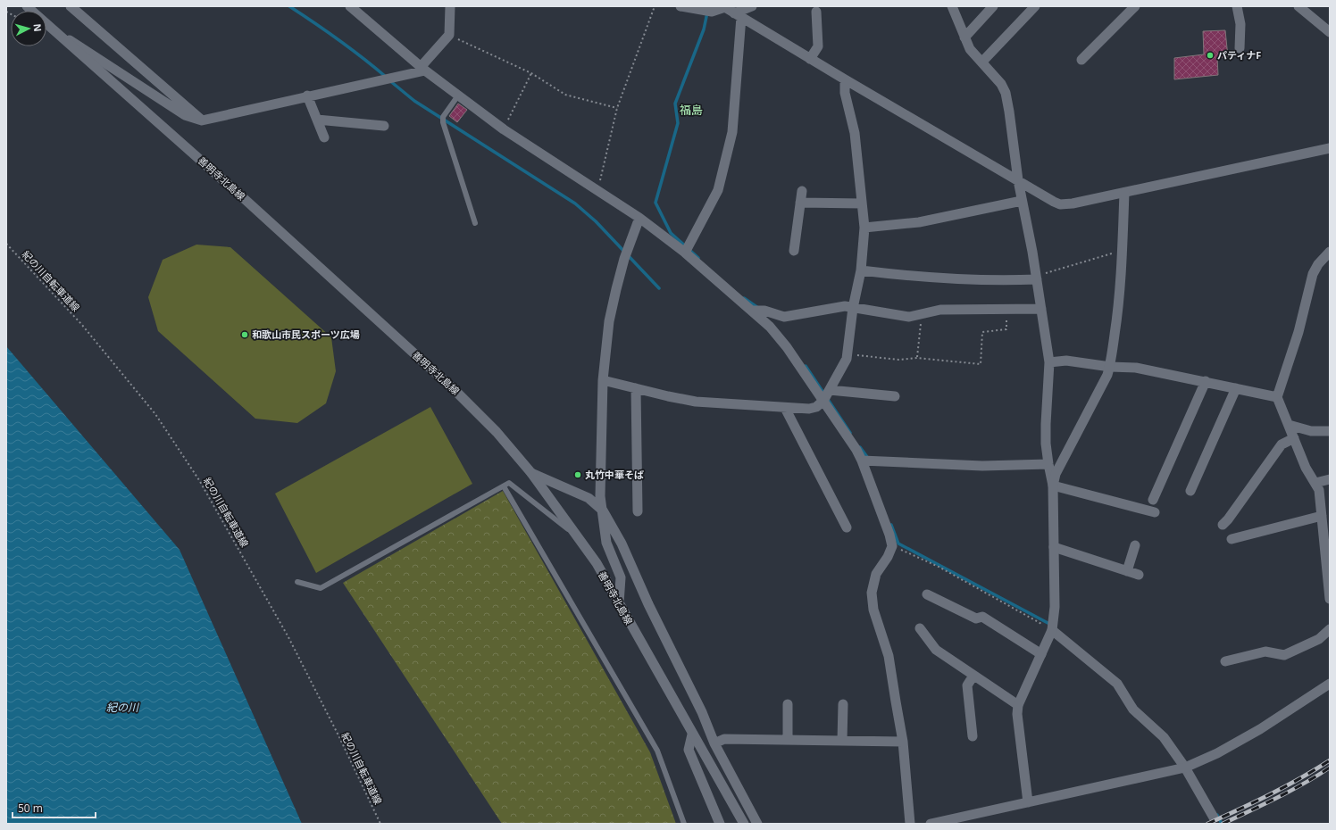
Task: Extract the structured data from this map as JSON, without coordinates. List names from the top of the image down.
{
  "streets": {
    "street": ["善明寺北島線"],
    "path": ["紀の川自転車道線"]
  },
  "districts": ["福島"],
  "water": ["紀の川"],
  "places": ["パティナF", "和歌山市民スポーツ広場", "丸竹中華そば"],
  "scale_bar": "50 m",
  "north": "right"
}
